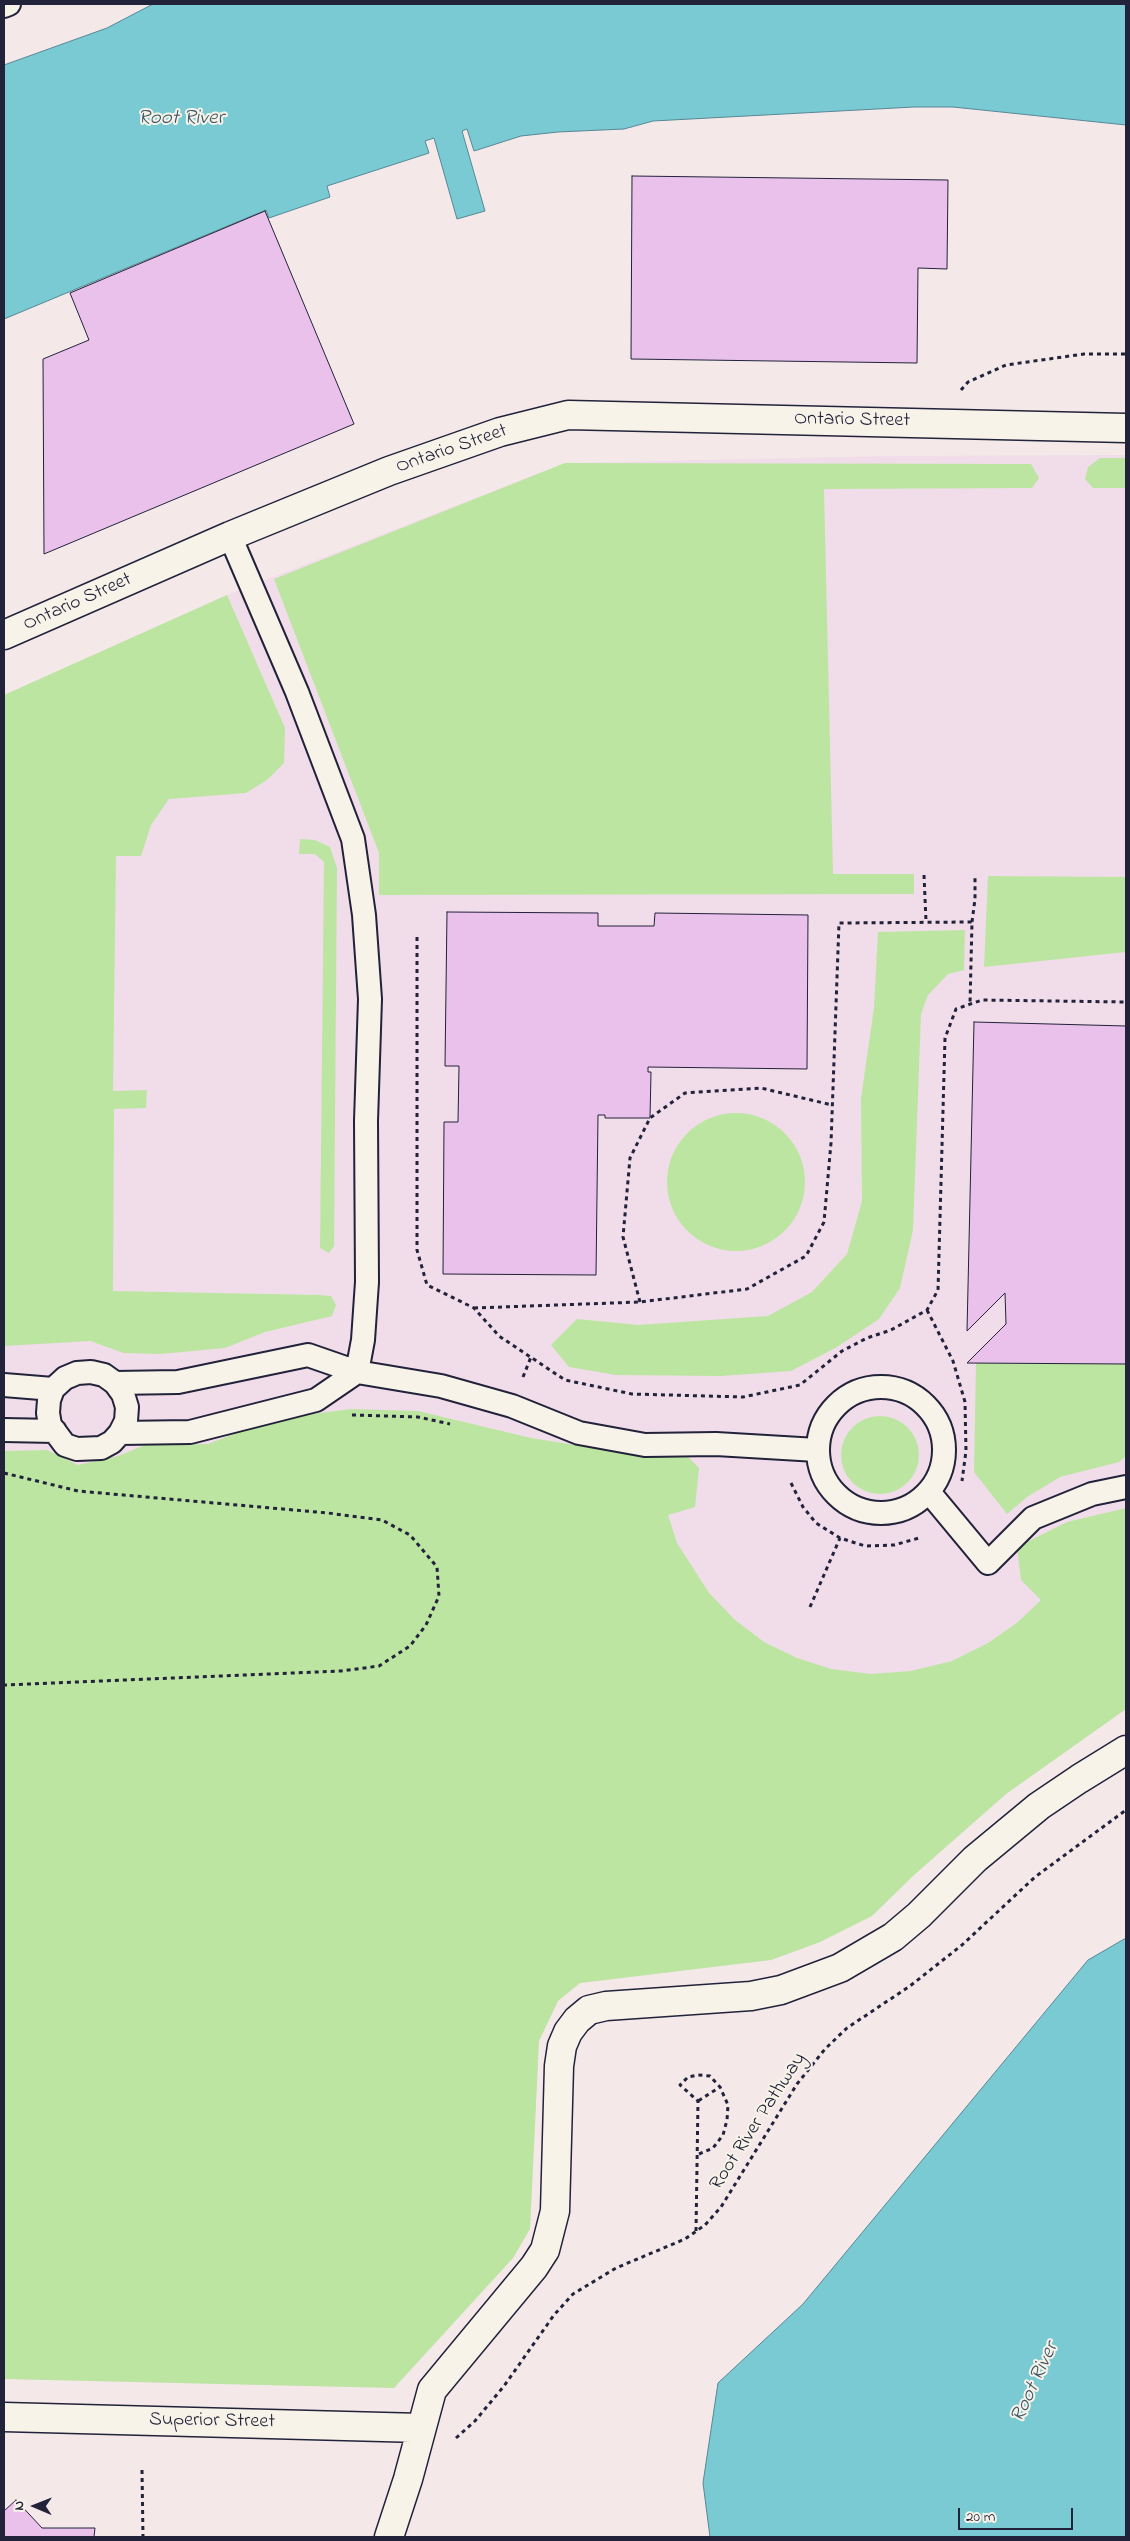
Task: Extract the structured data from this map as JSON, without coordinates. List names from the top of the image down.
{
  "streets": {
    "street": ["Ontario Street", "Superior Street"],
    "path": ["Root River Pathway"]
  },
  "water": ["Root River"],
  "scale_bar": "20 m",
  "north": "left"
}
